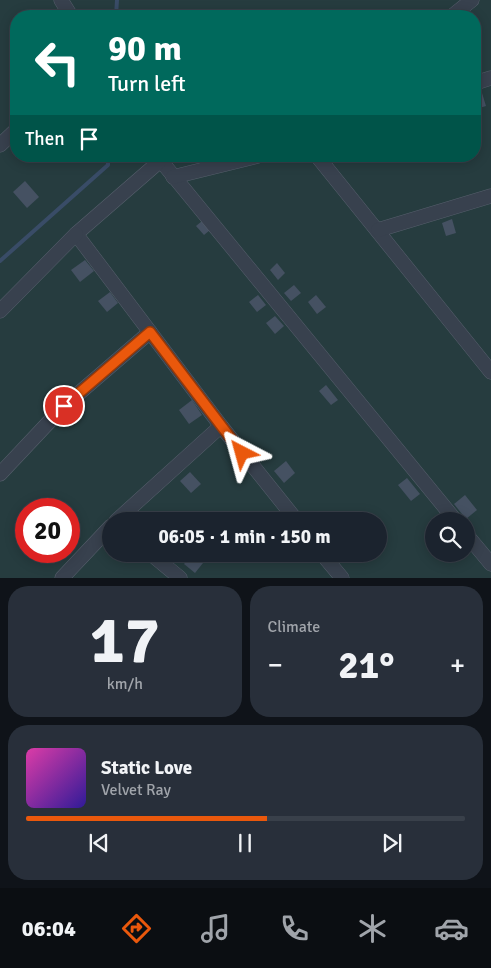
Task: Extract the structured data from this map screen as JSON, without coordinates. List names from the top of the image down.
{
  "page": {
    "turn": ["90 m", "Turn left"],
    "then": "Then",
    "limit": "20",
    "trip": "06:05 · 1 min · 150 m",
    "tile": [
      ["17", "km/h"],
      "Climate"
    ],
    "heat": ["−", "21°", "+"],
    "song": ["Static Love", "Velvet Ray"],
    "tabs": "06:04"
  }
}
